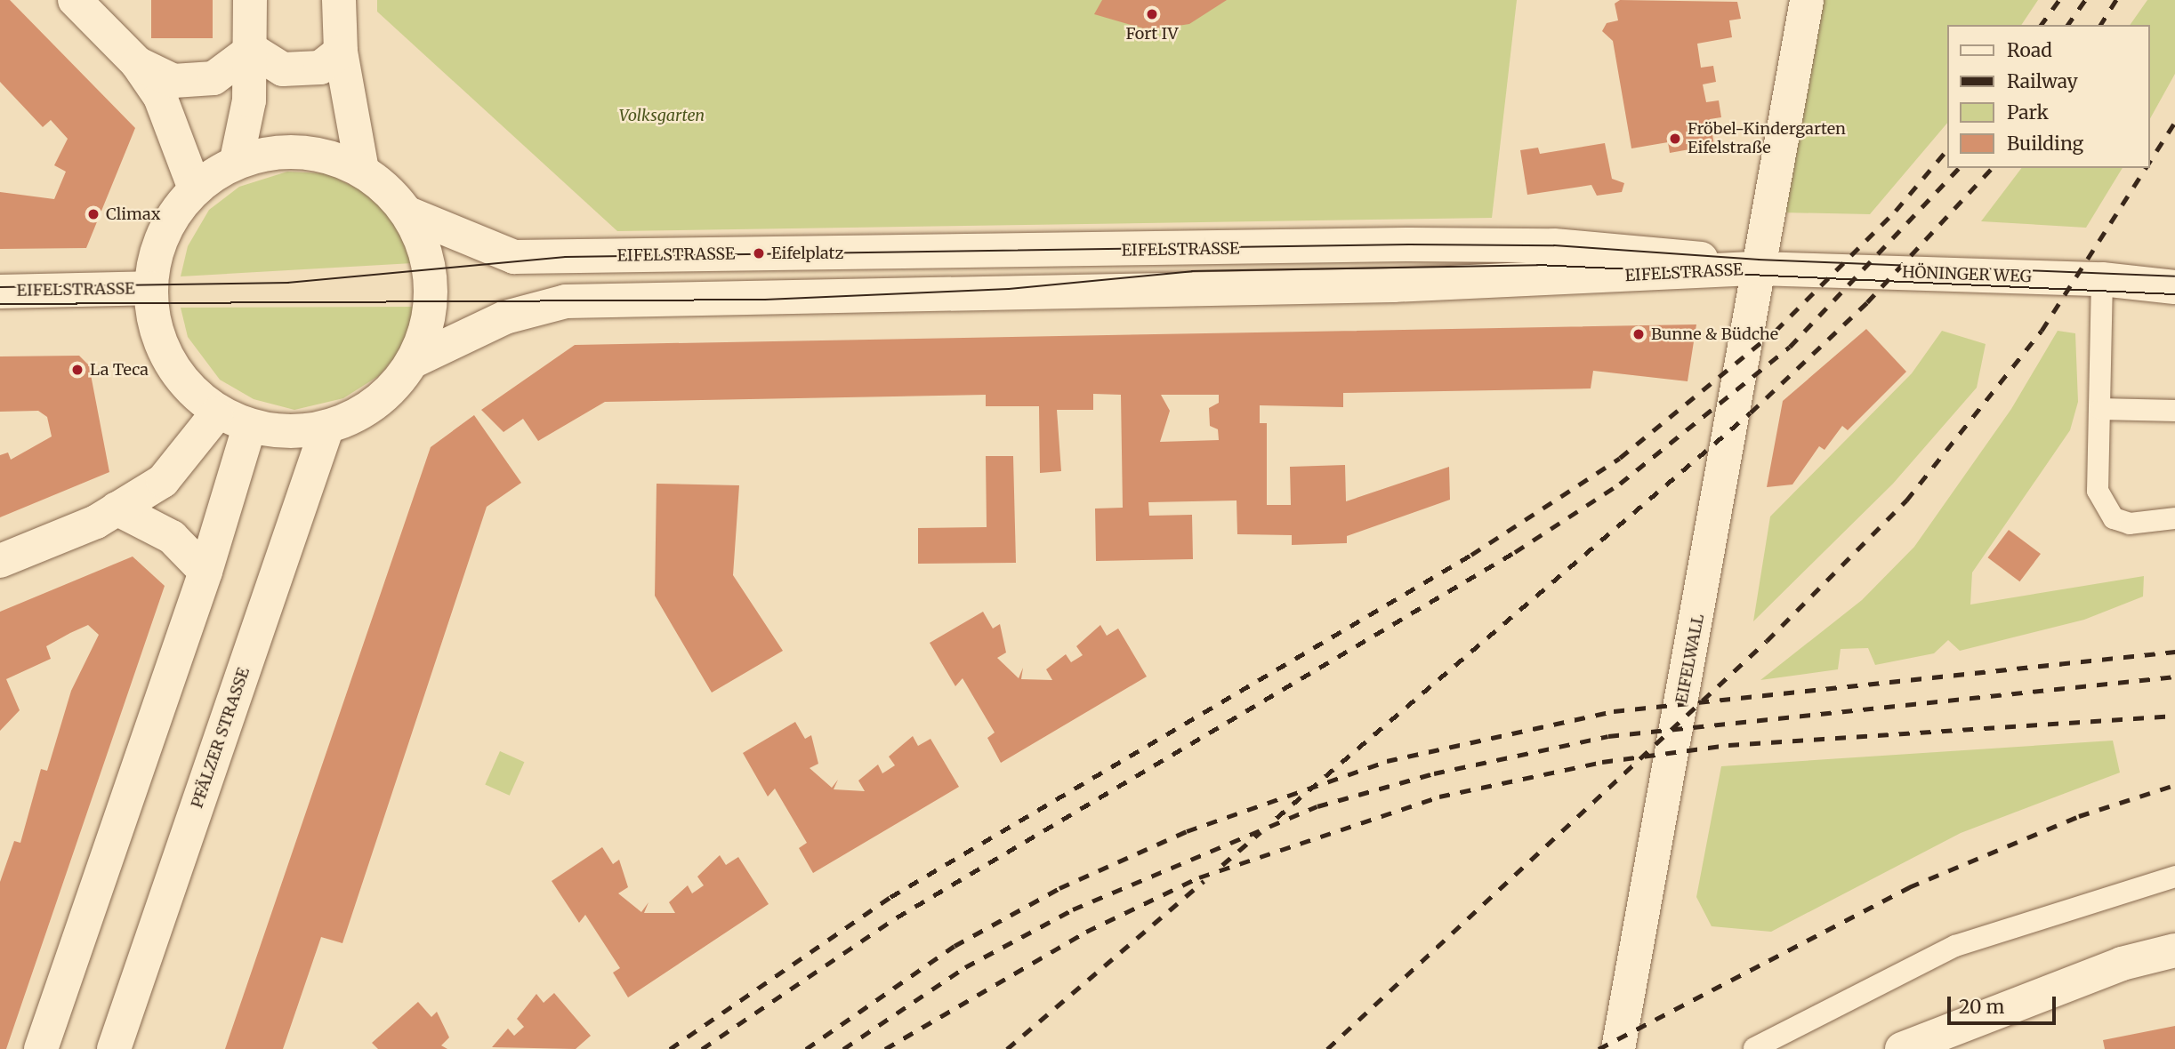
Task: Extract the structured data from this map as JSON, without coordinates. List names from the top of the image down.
{
  "streets": {
    "street": [
      "EIFELSTRASSE",
      "HÖNINGER WEG",
      "EIFELWALL",
      "PFÄLZER STRASSE"
    ]
  },
  "crossings": [
    ["EIFELSTRASSE", "HÖNINGER WEG"],
    ["EIFELSTRASSE", "EIFELWALL"],
    ["HÖNINGER WEG", "EIFELWALL"]
  ],
  "parks": ["Volksgarten"],
  "places": [
    "Fort IV",
    "Fröbel-Kindergarten Eifelstraße",
    "Climax",
    "Eifelplatz",
    "Bunne & Büdche",
    "La Teca"
  ],
  "legend": [
    "Road",
    "Railway",
    "Park",
    "Building"
  ],
  "scale_bar": "20 m"
}
